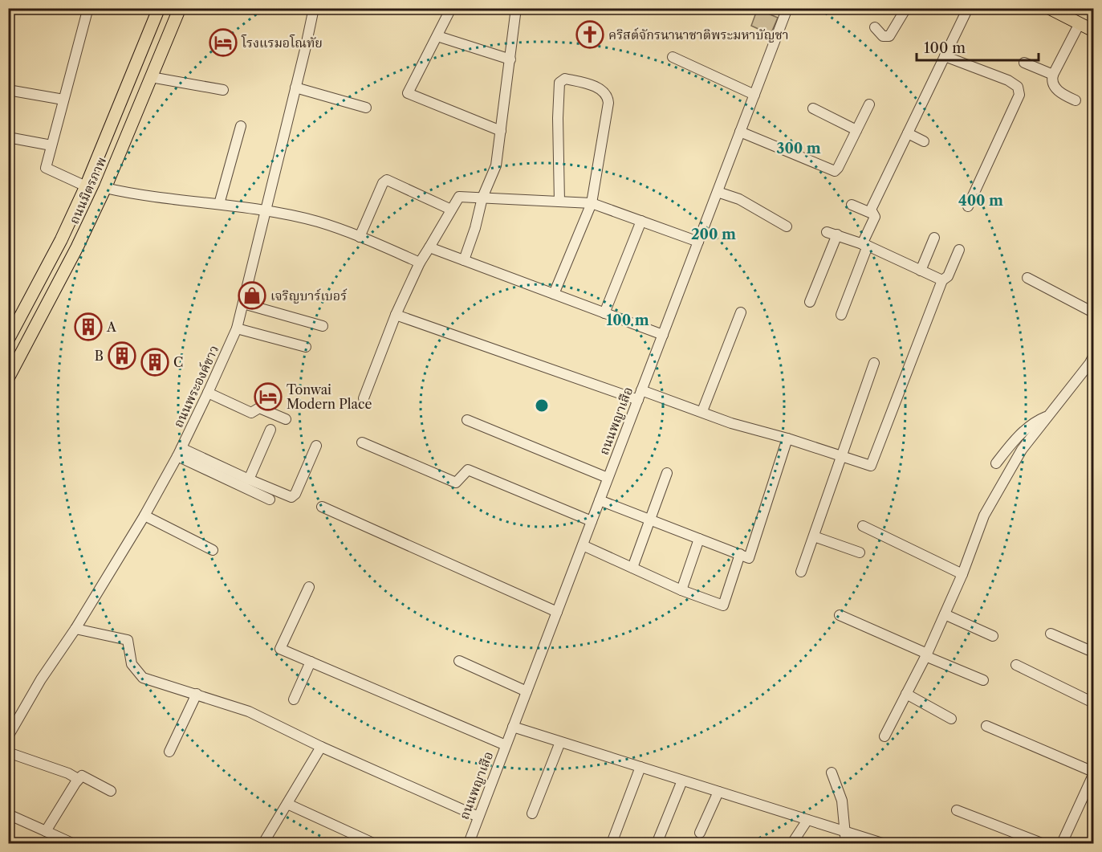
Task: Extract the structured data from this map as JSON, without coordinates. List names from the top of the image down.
{
  "streets": {
    "main road": ["ถนนมิตรภาพ"],
    "street": ["ถนนพระองค์ขาว", "ถนนพญาเสือ"]
  },
  "places": {
    "church": ["คริสต์จักรนานาชาติพระมหาบัญชา"],
    "hotel": ["โรงแรมอโณทัย", "Tonwai Modern Place"],
    "shop": ["เจริญบาร์เบอร์"],
    "building": ["A", "B", "C"]
  },
  "scale_bar": "100 m",
  "rings": [
    "300 m",
    "400 m",
    "200 m",
    "100 m"
  ]
}
